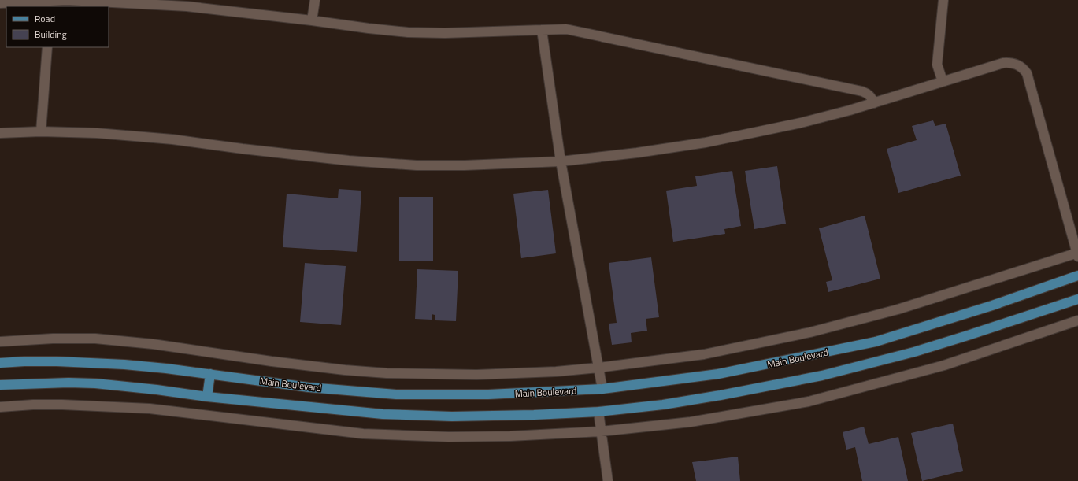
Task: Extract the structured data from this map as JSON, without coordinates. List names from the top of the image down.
{
  "streets": {
    "main road": ["Main Boulevard"]
  },
  "legend": ["Road", "Building"]
}
